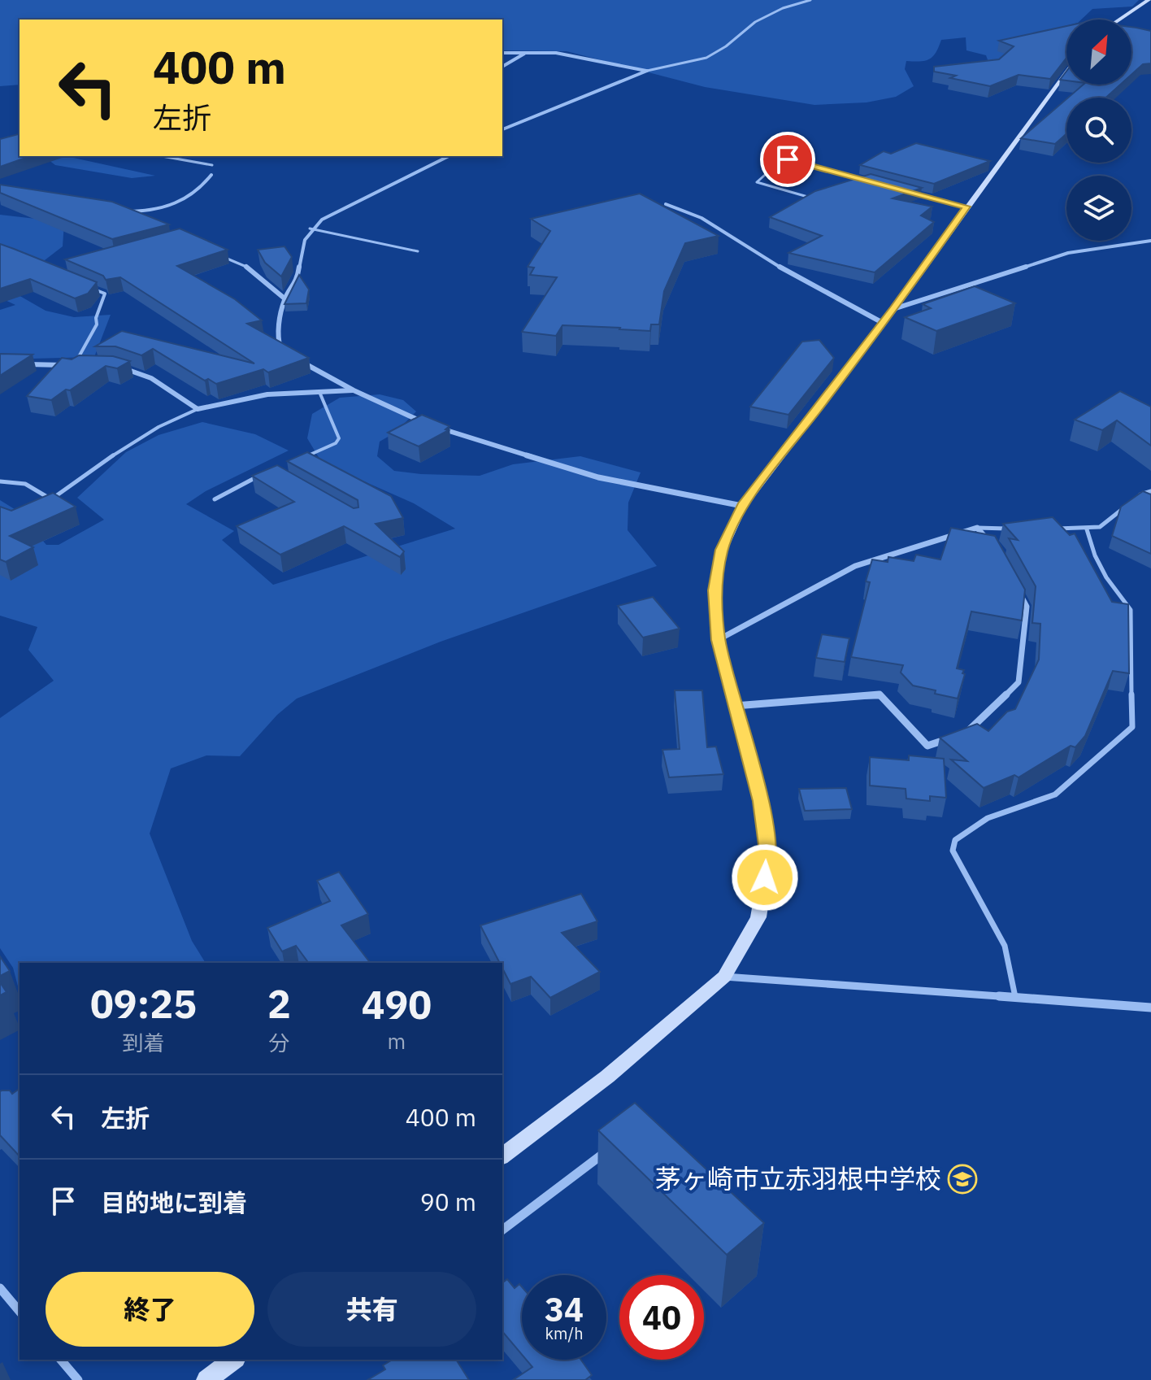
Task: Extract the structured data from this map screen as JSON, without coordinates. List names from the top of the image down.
{
  "places": {
    "school or university": ["茅ヶ崎市立赤羽根中学校"]
  },
  "north": "top right",
  "page": {
    "turn": ["400 m", "左折"],
    "eta": [
      "09:25",
      "到着",
      "2",
      "分",
      "490",
      "m"
    ],
    "list": [
      {
        "name": "左折",
        "value": "400 m"
      },
      {
        "name": "目的地に到着",
        "value": "90 m"
      }
    ],
    "buttons": ["終了", "共有"],
    "speed": "34 km/h",
    "limit": "40"
  }
}
